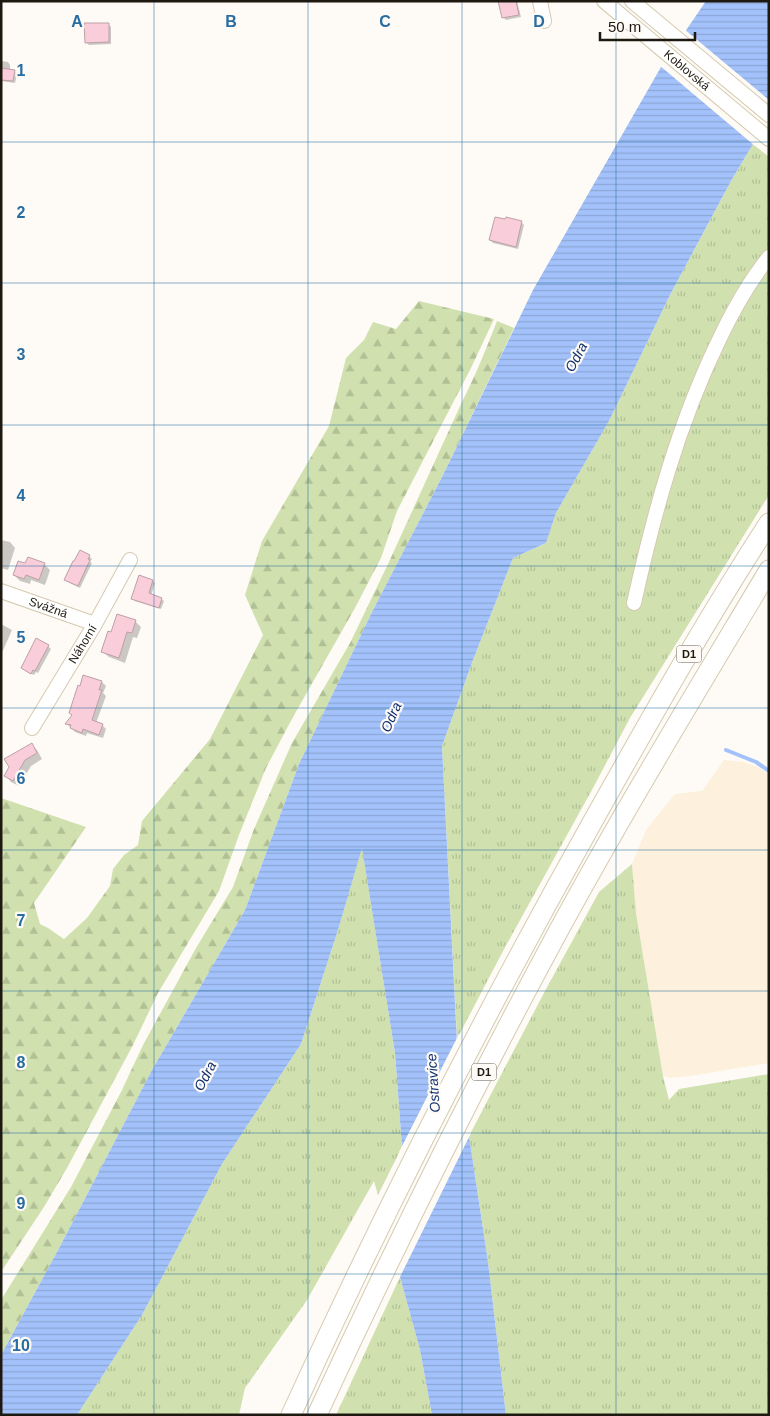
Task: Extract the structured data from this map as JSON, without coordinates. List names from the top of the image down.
{
  "streets": {
    "highway": ["D1"],
    "street": ["Koblovská", "Svážná", "Náhorní"]
  },
  "crossings": [
    ["Svážná", "Náhorní"]
  ],
  "water": ["Odra", "Ostravice"],
  "scale_bar": "50 m",
  "grid": {
    "columns": [
      "A",
      "B",
      "C",
      "D"
    ],
    "rows": [
      "1",
      "2",
      "3",
      "4",
      "5",
      "6",
      "7",
      "8",
      "9",
      "10"
    ]
  }
}
